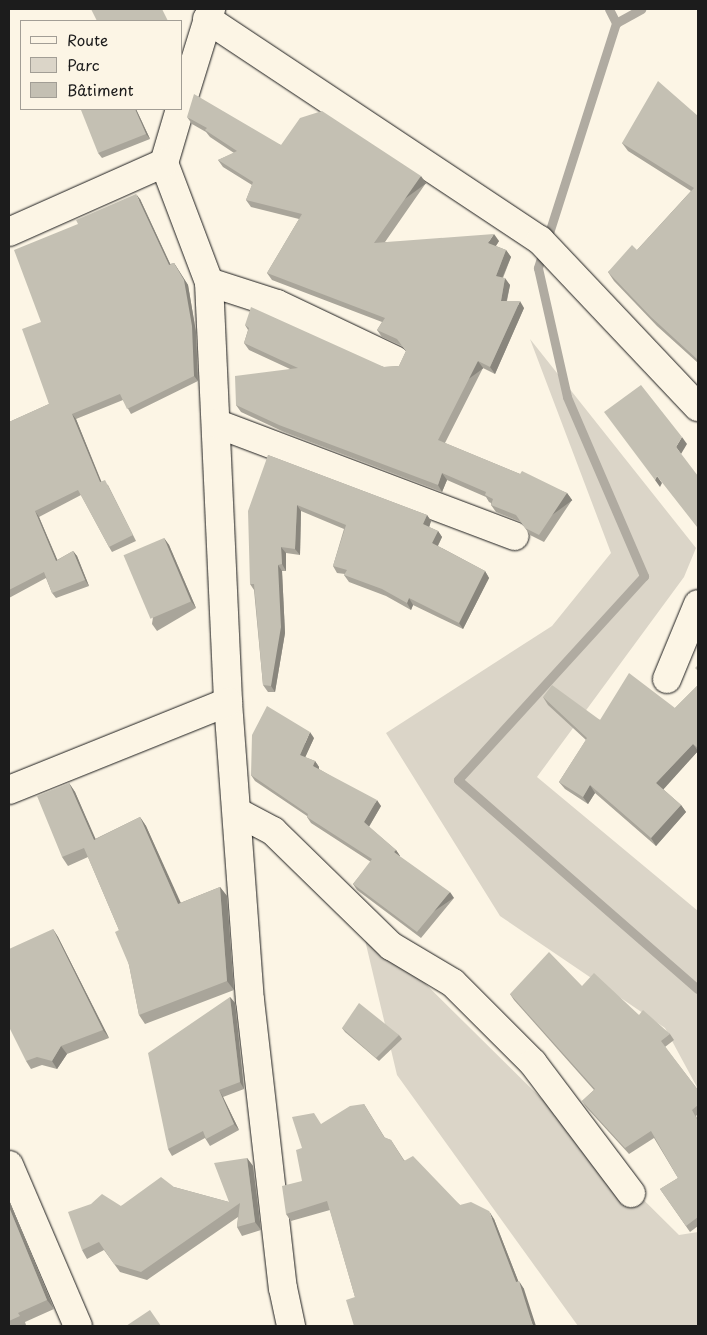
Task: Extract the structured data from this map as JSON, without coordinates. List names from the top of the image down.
{
  "legend": ["Route", "Parc", "Bâtiment"]
}
